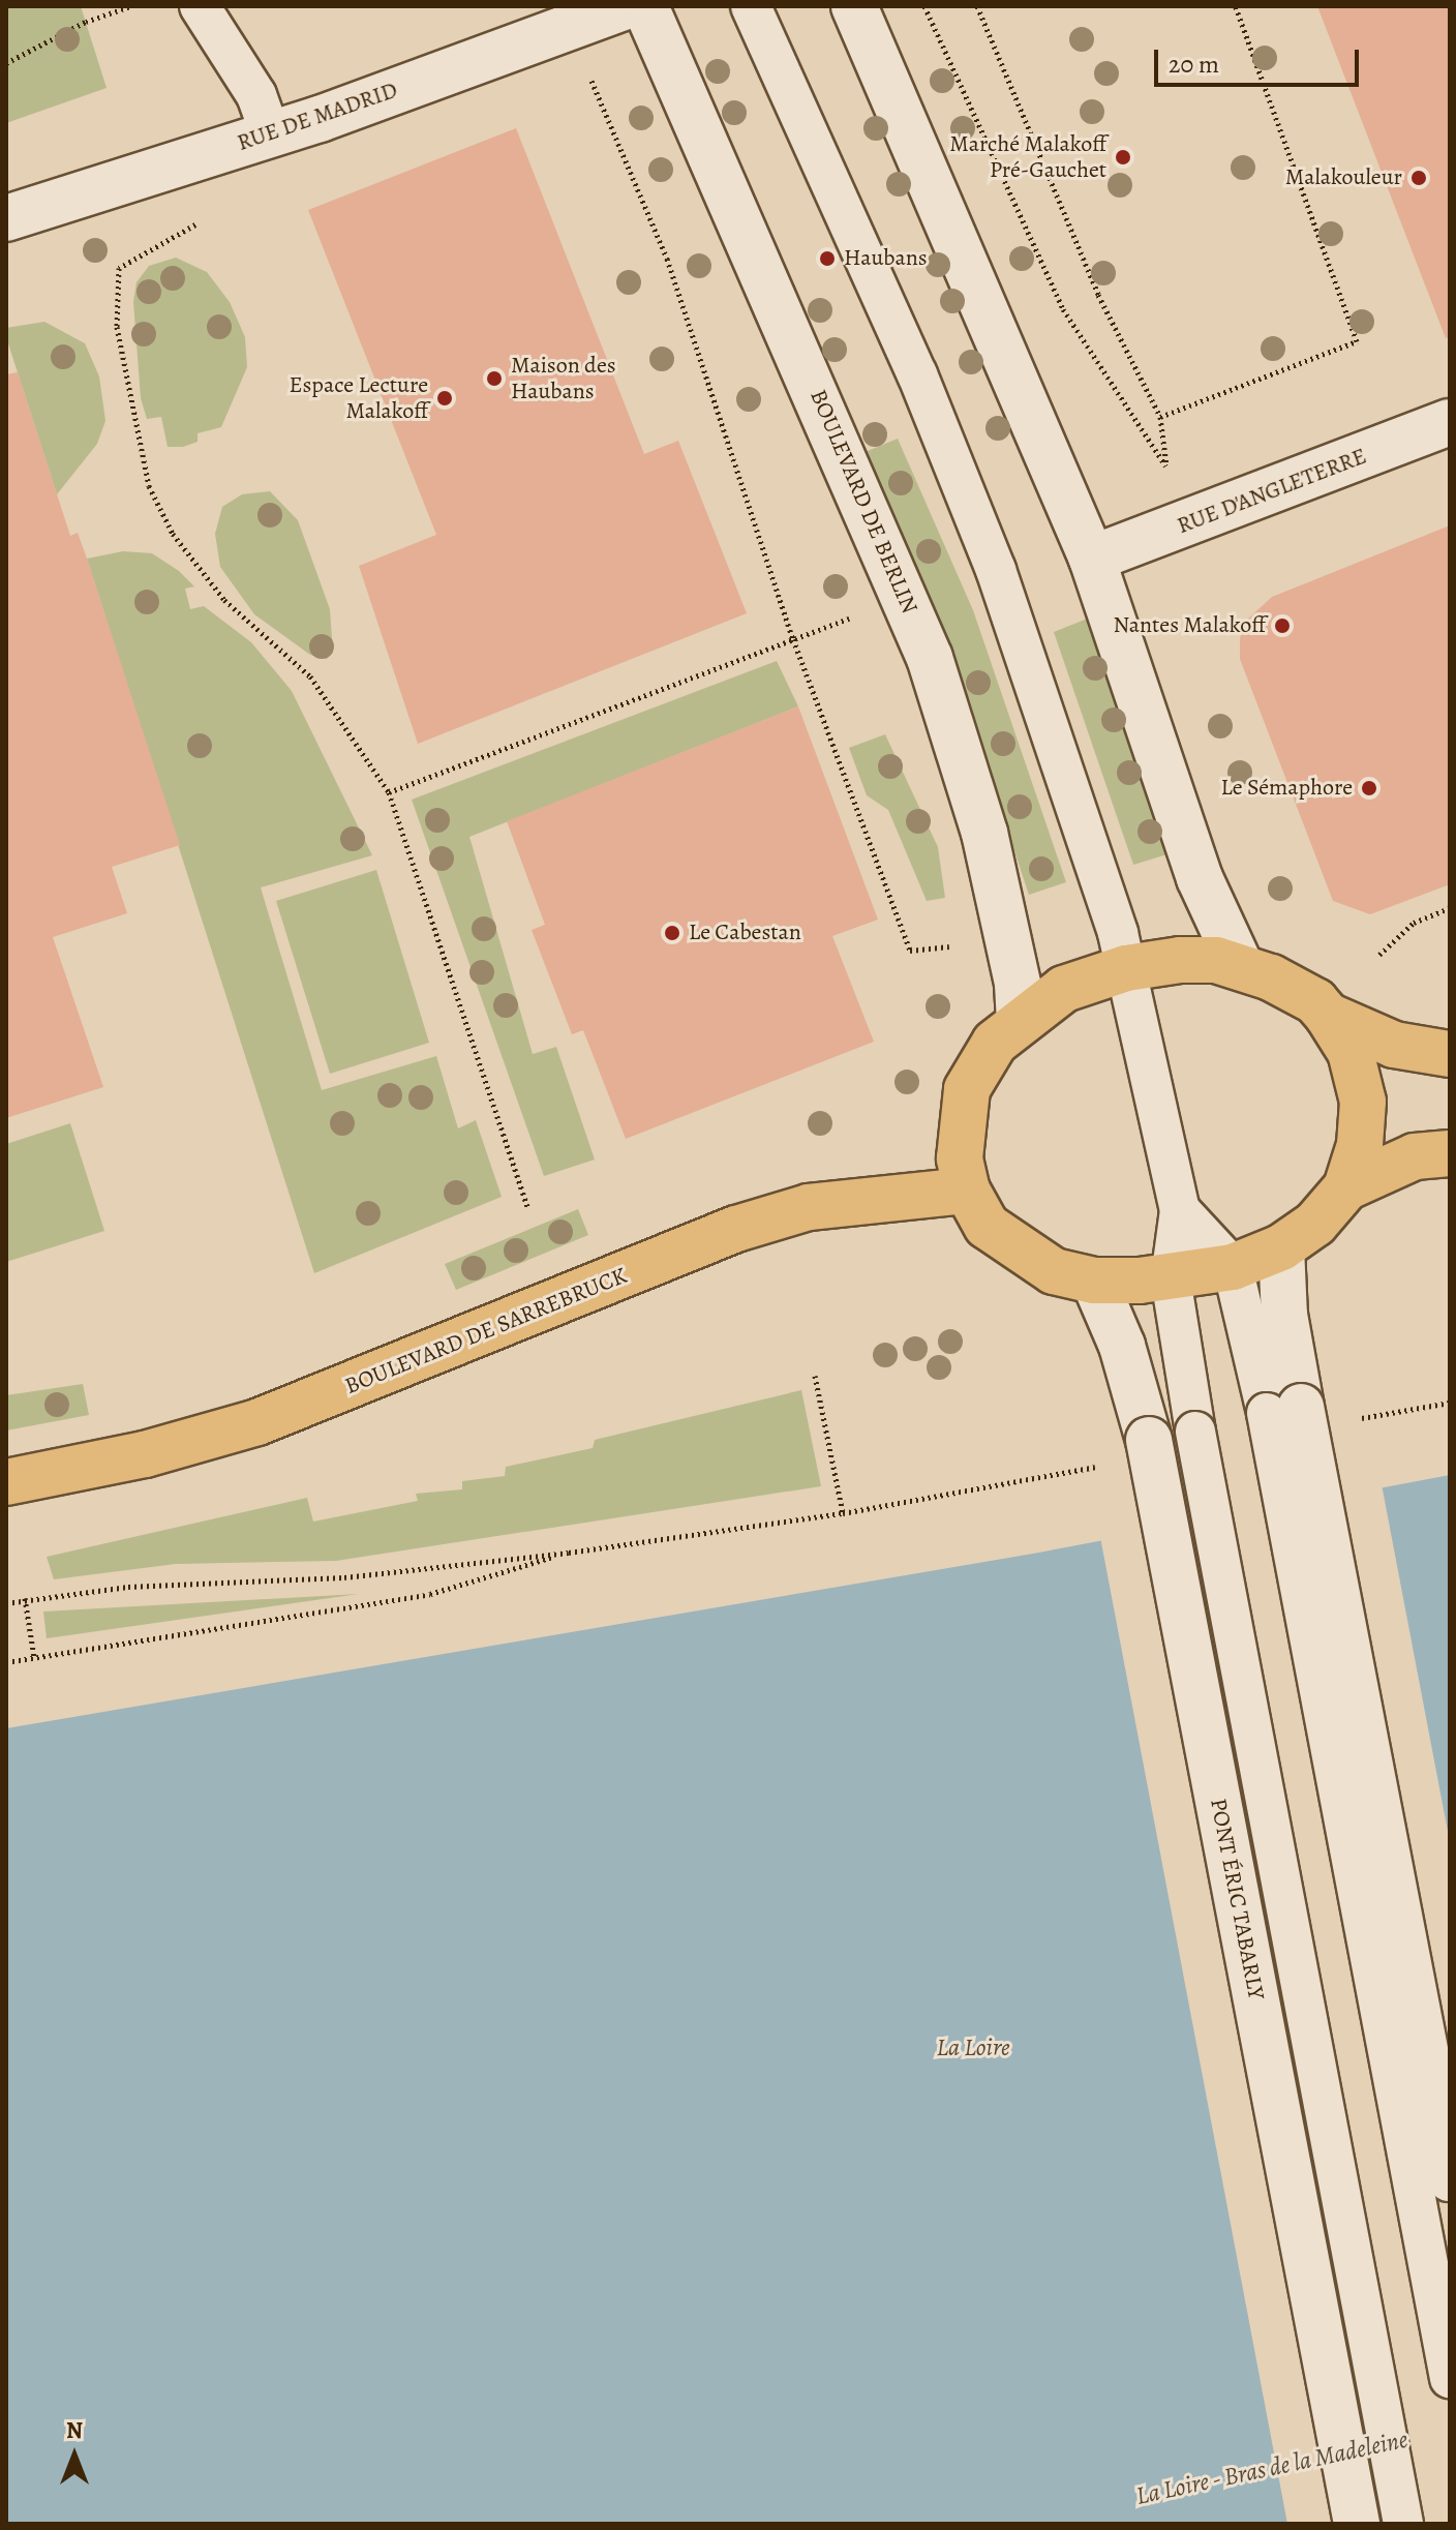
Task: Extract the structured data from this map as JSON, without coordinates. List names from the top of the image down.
{
  "streets": {
    "main road": ["BOULEVARD DE SARREBRUCK"],
    "street": [
      "RUE DE MADRID",
      "RUE D'ANGLETERRE",
      "BOULEVARD DE BERLIN",
      "PONT ÉRIC TABARLY"
    ]
  },
  "water": ["La Loire", "La Loire - Bras de la Madeleine"],
  "places": [
    "Marché Malakoff Pré-Gauchet",
    "Malakouleur",
    "Haubans",
    "Maison des Haubans",
    "Espace Lecture Malakoff",
    "Nantes Malakoff",
    "Le Sémaphore",
    "Le Cabestan"
  ],
  "scale_bar": "20 m",
  "north": "top"
}
